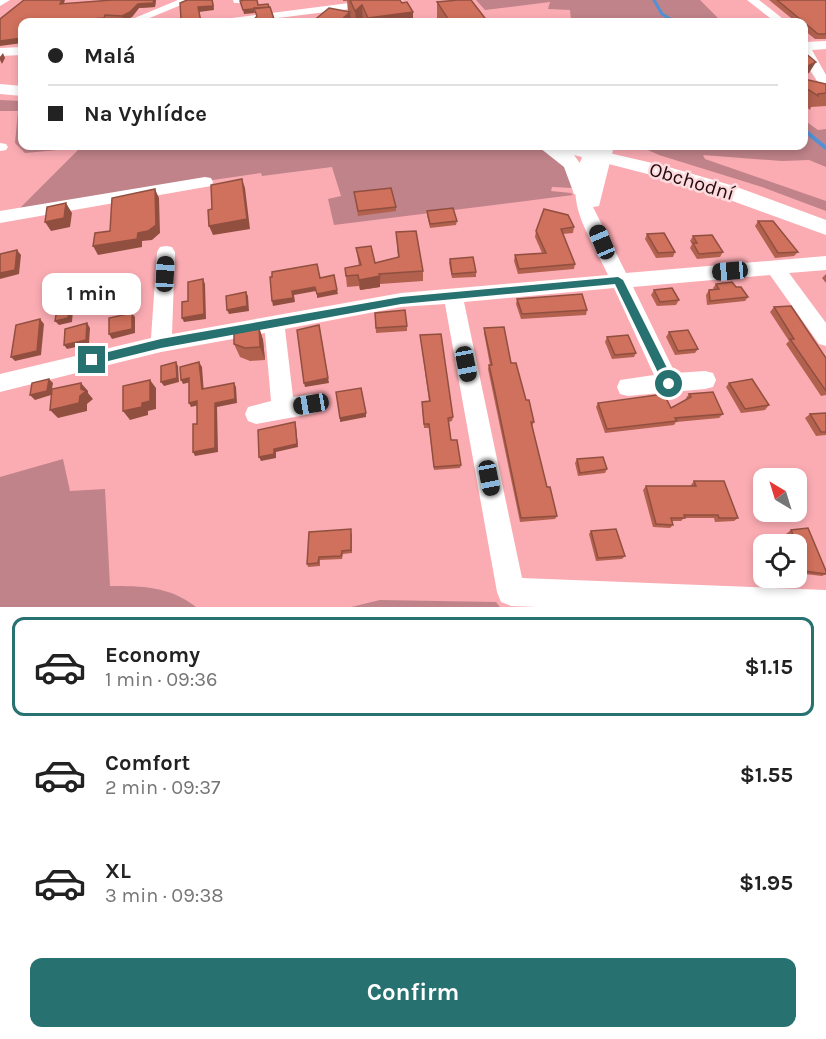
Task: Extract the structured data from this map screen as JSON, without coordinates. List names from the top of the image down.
{
  "streets": {
    "main road": ["Obchodní"]
  },
  "north": "top left",
  "page": {
    "banner": ["Malá", "Na Vyhlídce"],
    "bubble": "1 min",
    "list": [
      {
        "name": "Economy",
        "note": "1 min · 09:36",
        "value": "$1.15"
      },
      {
        "name": "Comfort",
        "note": "2 min · 09:37",
        "value": "$1.55"
      },
      {
        "name": "XL",
        "note": "3 min · 09:38",
        "value": "$1.95"
      }
    ],
    "buttons": "Confirm"
  }
}
